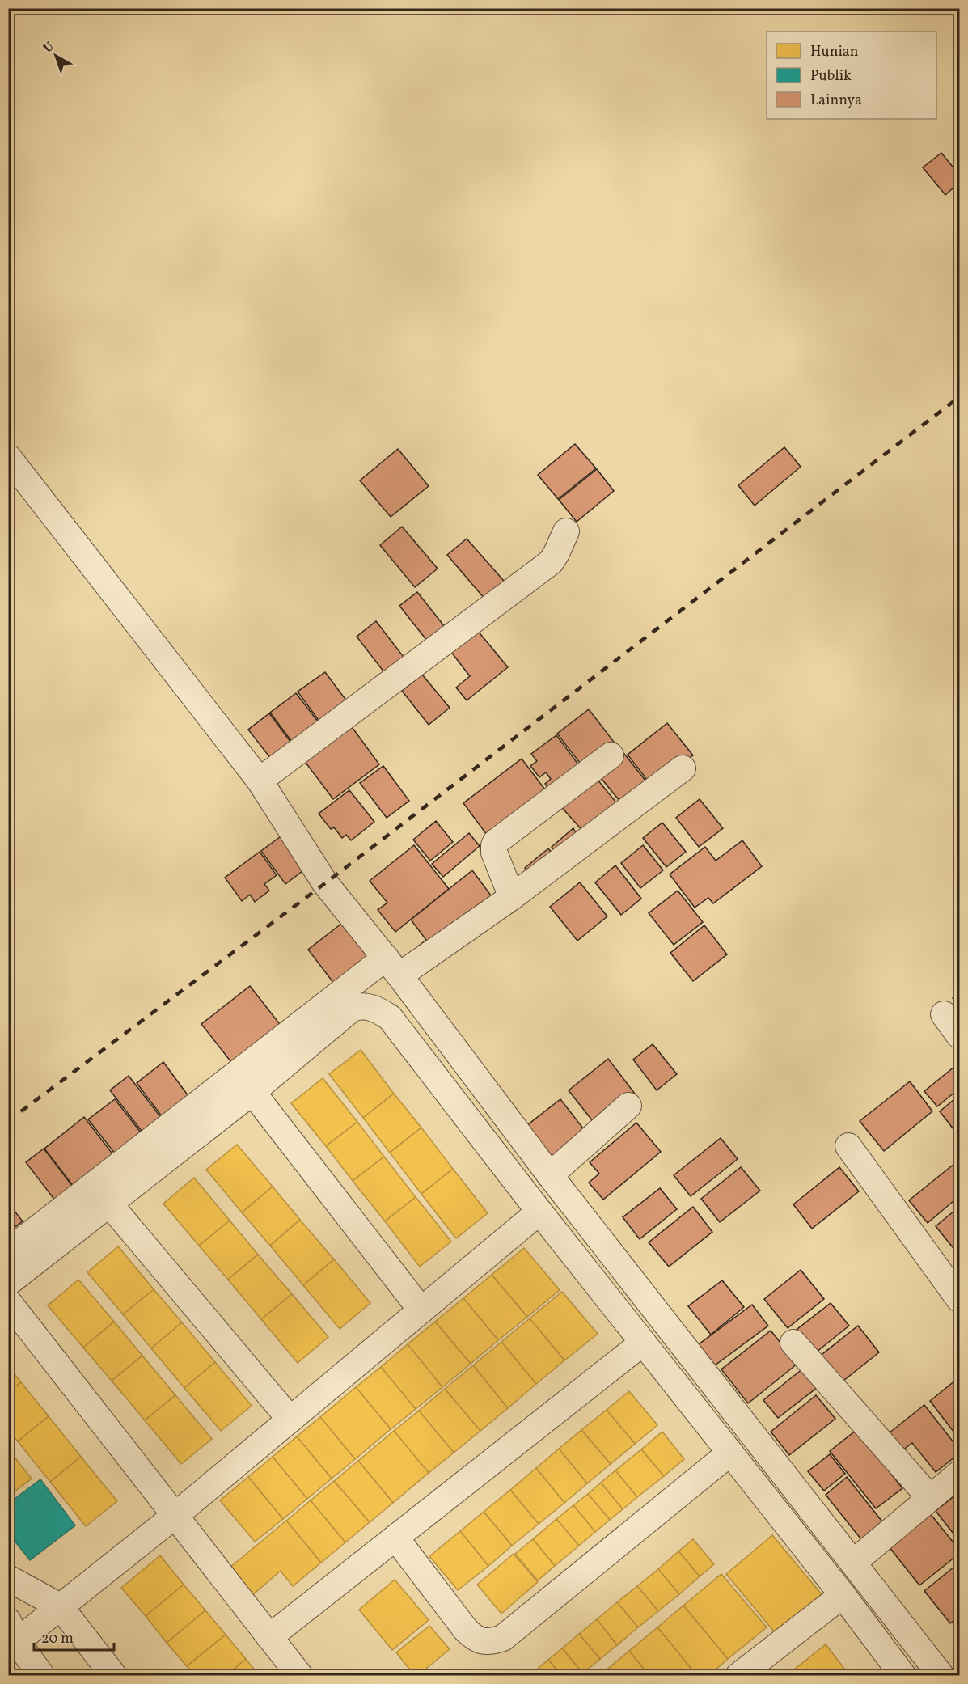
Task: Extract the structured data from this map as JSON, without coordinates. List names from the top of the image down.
{
  "legend": ["Hunian", "Publik", "Lainnya"],
  "scale_bar": "20 m",
  "north": "top left"
}
